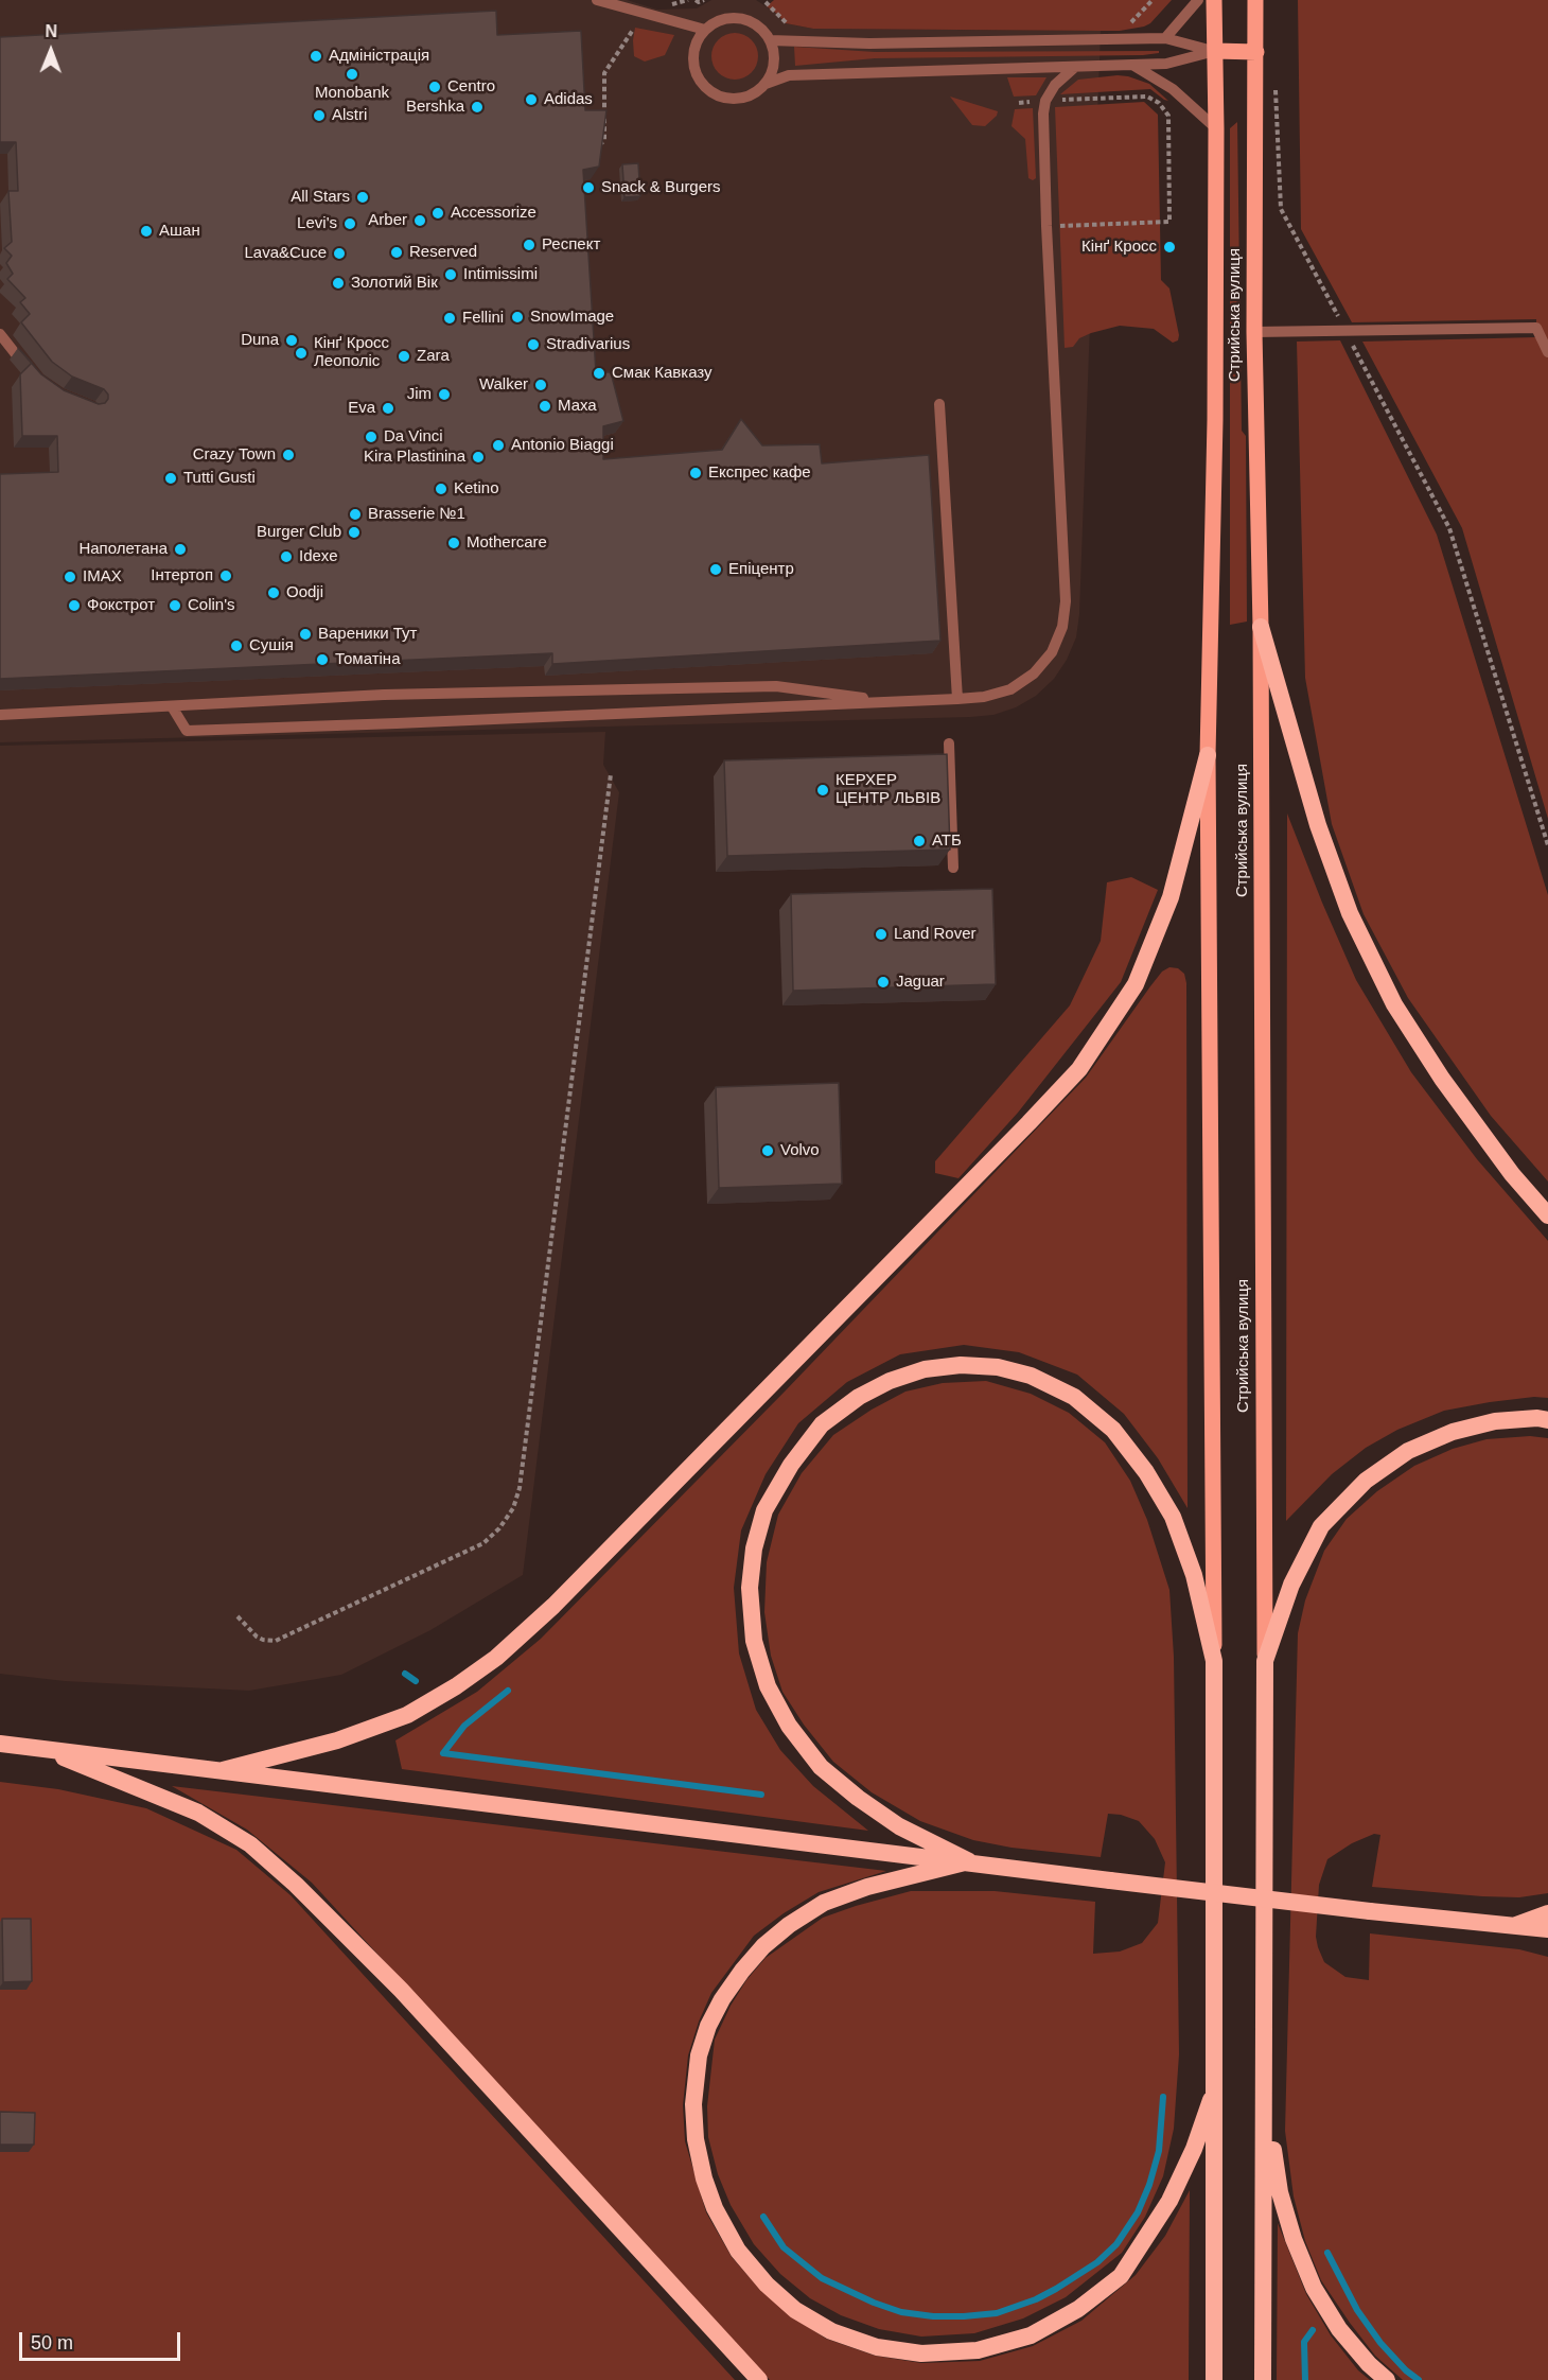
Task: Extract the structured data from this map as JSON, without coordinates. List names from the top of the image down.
{
  "streets": {
    "main road": ["Стрийська вулиця"]
  },
  "places": [
    "Адміністрація",
    "Monobank",
    "Centro",
    "Adidas",
    "Bershka",
    "Alstri",
    "Snack & Burgers",
    "All Stars",
    "Accessorize",
    "Arber",
    "Levi's",
    "Ашан",
    "Респект",
    "Кінґ Кросс",
    "Reserved",
    "Lava&Cuce",
    "Intimissimi",
    "Золотий Вік",
    "SnowImage",
    "Fellini",
    "Duna",
    "Stradivarius",
    "Кінґ Кросс Леополіс",
    "Zara",
    "Смак Кавказу",
    "Walker",
    "Jim",
    "Маха",
    "Eva",
    "Da Vinci",
    "Antonio Biaggi",
    "Crazy Town",
    "Kira Plastinina",
    "Експрес кафе",
    "Tutti Gusti",
    "Ketino",
    "Brasserie №1",
    "Burger Club",
    "Mothercare",
    "Наполетана",
    "Idexe",
    "Епіцентр",
    "Інтертоп",
    "IMAX",
    "Oodji",
    "Фокстрот",
    "Colin's",
    "Вареники Тут",
    "Сушія",
    "Томатіна",
    "КЕРХЕР ЦЕНТР ЛЬВІВ",
    "АТБ",
    "Land Rover",
    "Jaguar",
    "Volvo"
  ],
  "scale_bar": "50 m",
  "north": "top"
}
